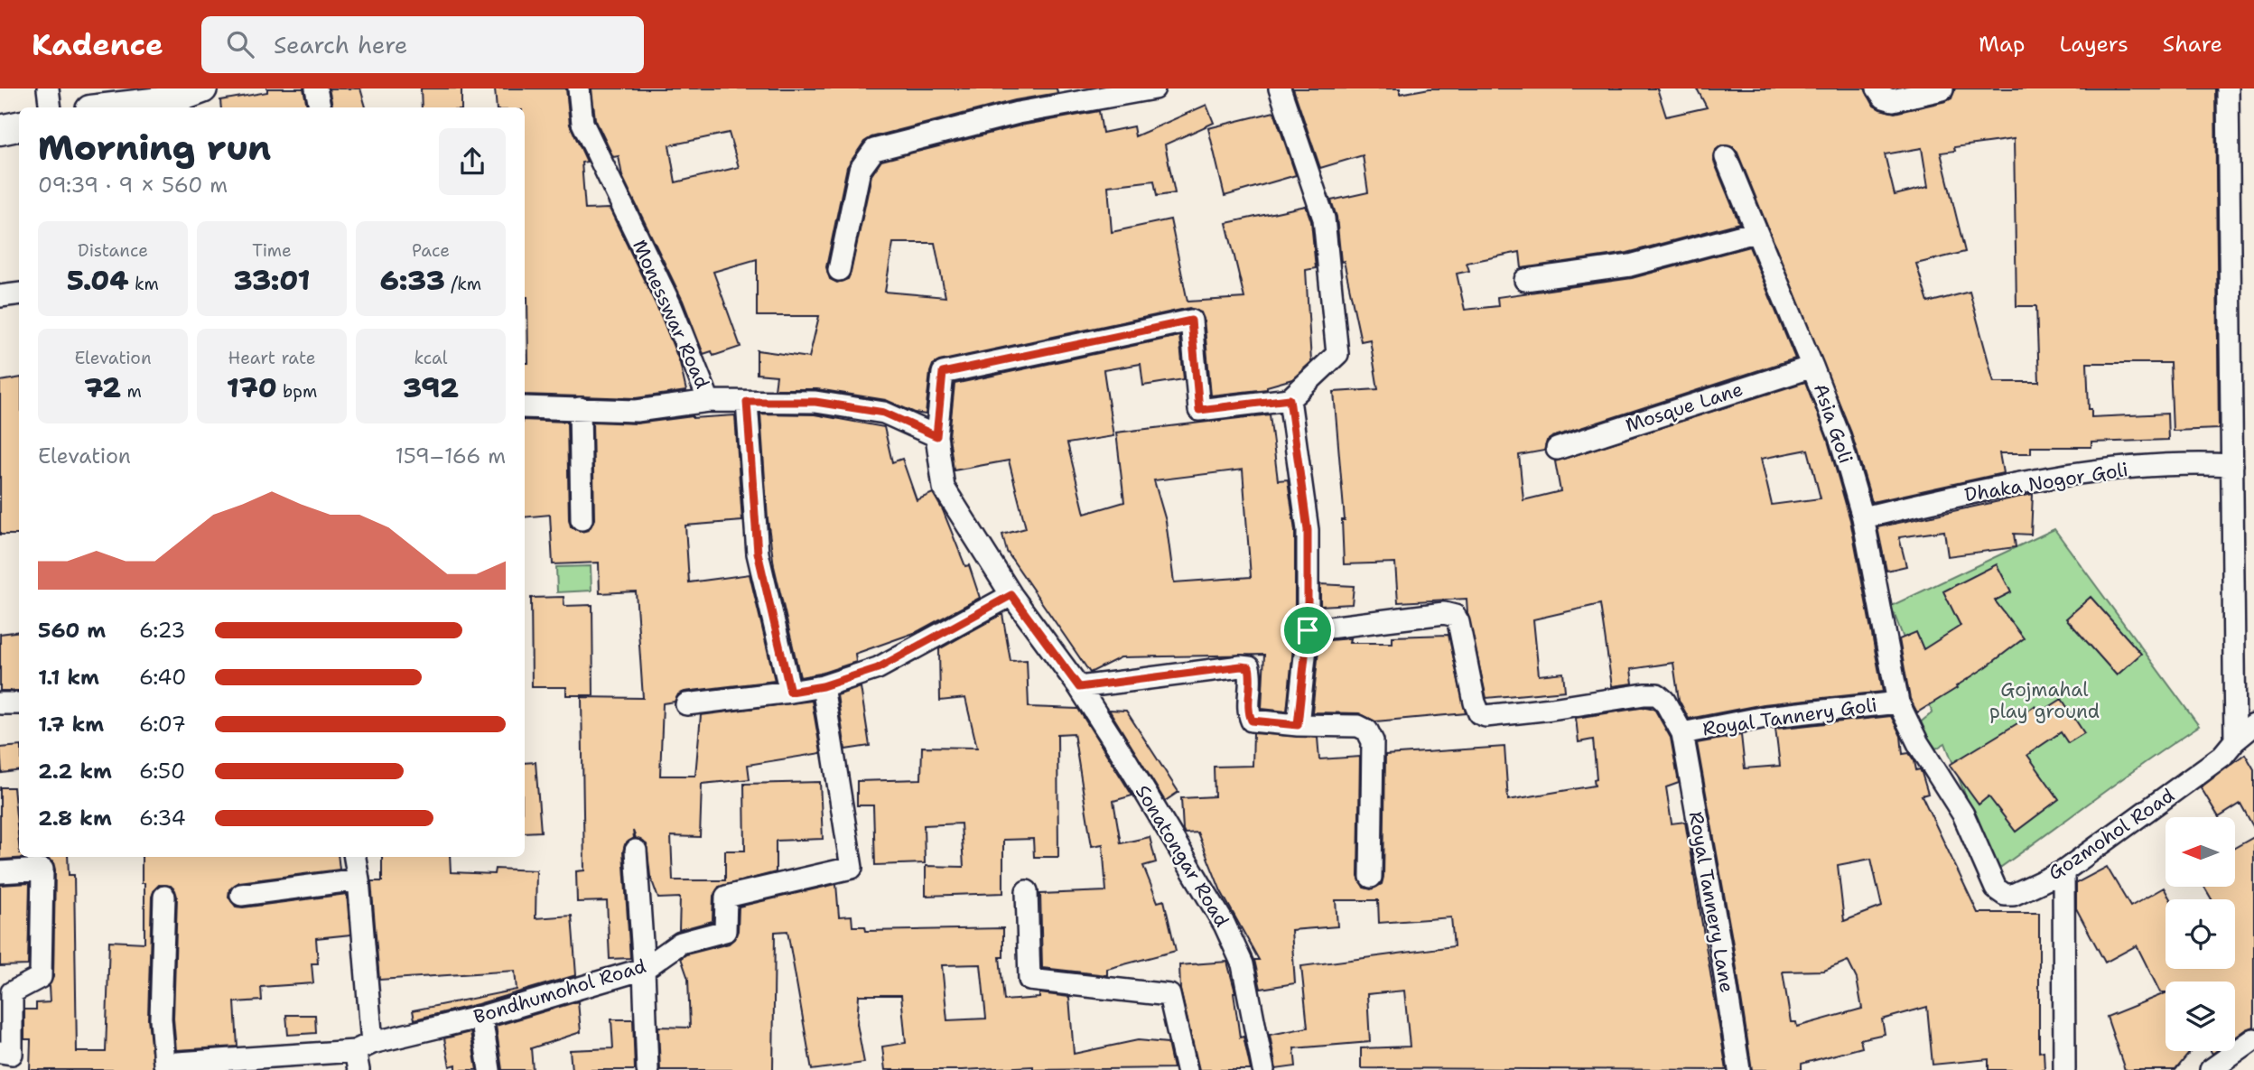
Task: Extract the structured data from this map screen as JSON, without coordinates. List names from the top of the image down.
{
  "streets": {
    "street": [
      "Monesswar Road",
      "Mosque Lane",
      "Asia Goli",
      "Dhaka Nogor Goli",
      "Royal Tannery Goli",
      "Gozmohol Road",
      "Sonatongar Road",
      "Royal Tannery Lane",
      "Bondhumohol Road"
    ]
  },
  "crossings": [
    ["Mosque Lane", "Asia Goli"],
    ["Asia Goli", "Dhaka Nogor Goli"],
    ["Asia Goli", "Royal Tannery Goli"],
    ["Asia Goli", "Gozmohol Road"],
    ["Royal Tannery Goli", "Gozmohol Road"],
    ["Royal Tannery Goli", "Royal Tannery Lane"]
  ],
  "parks": ["Gojmahal play ground"],
  "north": "left",
  "page": {
    "header": "Kadence",
    "search": "Search here",
    "nav": ["Map", "Layers", "Share"],
    "heading": ["Morning run", "09:39 · 9 × 560 m"],
    "stats": [
      ["Distance", "5.04 km"],
      ["Time", "33:01"],
      ["Pace", "6:33 /km"],
      ["Elevation", "72 m"],
      ["Heart rate", "170 bpm"],
      ["kcal", "392"]
    ],
    "chart": ["Elevation", "159–166 m"],
    "list": [
      {
        "name": "560 m",
        "note": "6:23"
      },
      {
        "name": "1.1 km",
        "note": "6:40"
      },
      {
        "name": "1.7 km",
        "note": "6:07"
      },
      {
        "name": "2.2 km",
        "note": "6:50"
      },
      {
        "name": "2.8 km",
        "note": "6:34"
      }
    ]
  }
}
